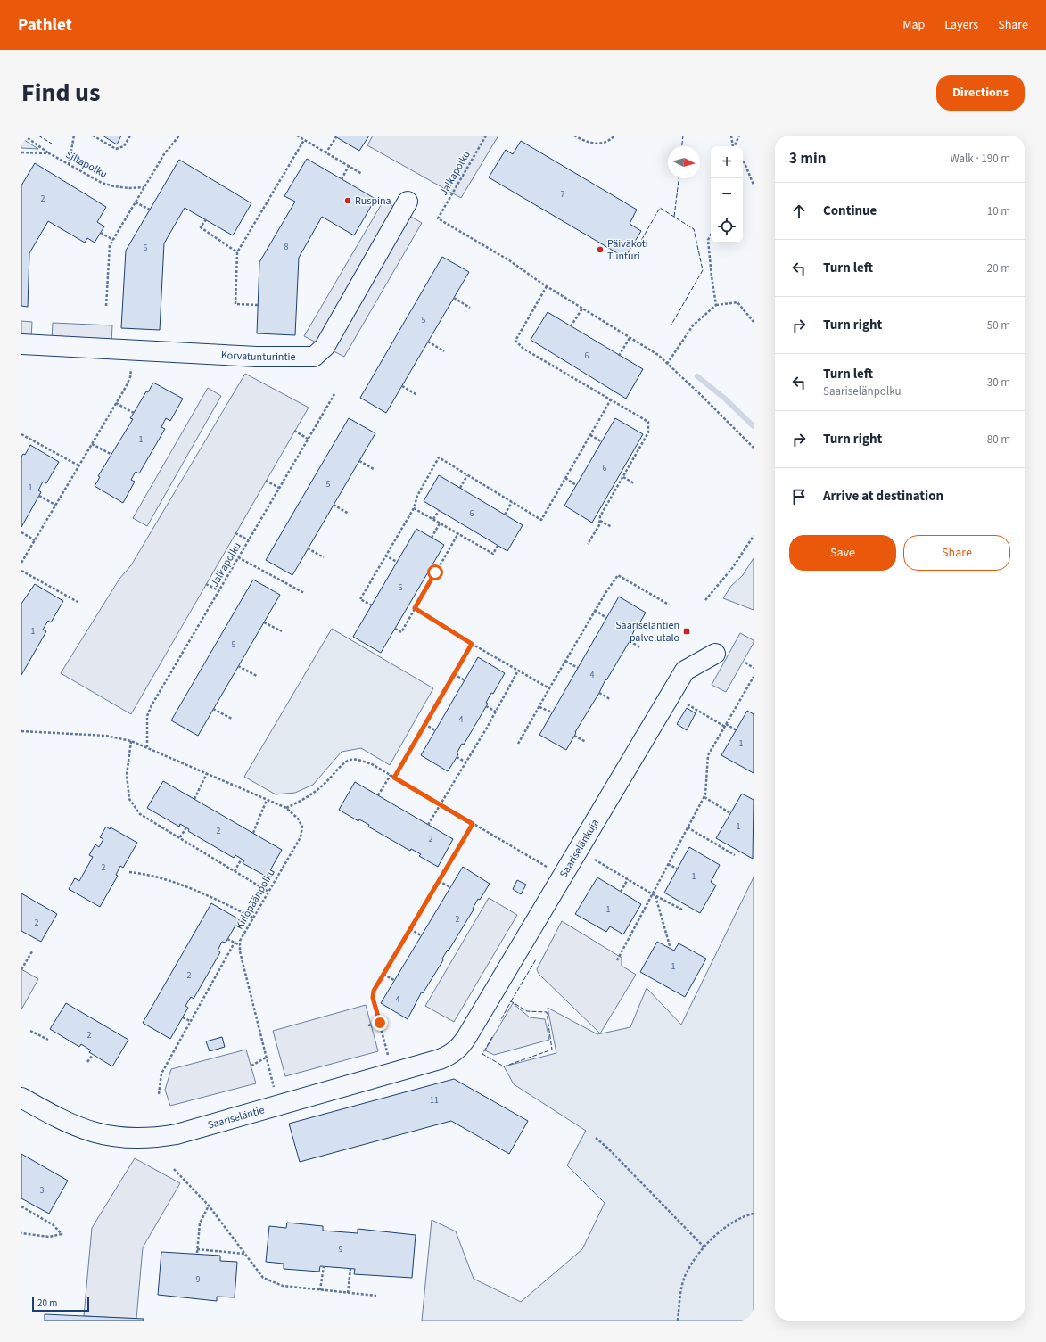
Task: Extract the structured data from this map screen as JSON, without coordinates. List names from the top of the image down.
{
  "streets": {
    "street": ["Korvatunturintie", "Saariselänkuja", "Saariseläntie"],
    "path": ["Siltapolku", "Jalkapolku", "Kiilopäänpolku"]
  },
  "crossings": [
    ["Saariselänkuja", "Saariseläntie"]
  ],
  "places": {
    "other": ["Ruspina", "Päiväkoti Tunturi"],
    "transit": ["Saariseläntien palvelutalo"]
  },
  "house_numbers": [
    "7",
    "2",
    "8",
    "6",
    "5",
    "6",
    "1",
    "6",
    "5",
    "1",
    "6",
    "6",
    "1",
    "5",
    "4",
    "4",
    "1",
    "1",
    "2",
    "2",
    "2",
    "1",
    "1",
    "2",
    "2",
    "1",
    "2",
    "4",
    "2",
    "11",
    "3",
    "9",
    "9"
  ],
  "scale_bar": "20 m",
  "north": "right",
  "page": {
    "header": "Pathlet",
    "nav": ["Map", "Layers", "Share"],
    "title": "Find us",
    "buttons": [
      "Directions",
      ["Save", "Share"]
    ],
    "heading": ["3 min", "Walk · 190 m"],
    "map_buttons": ["+", "−"],
    "list": [
      ["Continue", "10 m"],
      ["Turn left", "20 m"],
      ["Turn right", "50 m"],
      ["Turn left", "Saariselänpolku", "30 m"],
      ["Turn right", "80 m"],
      "Arrive at destination"
    ],
    "scale": "20 m"
  }
}
